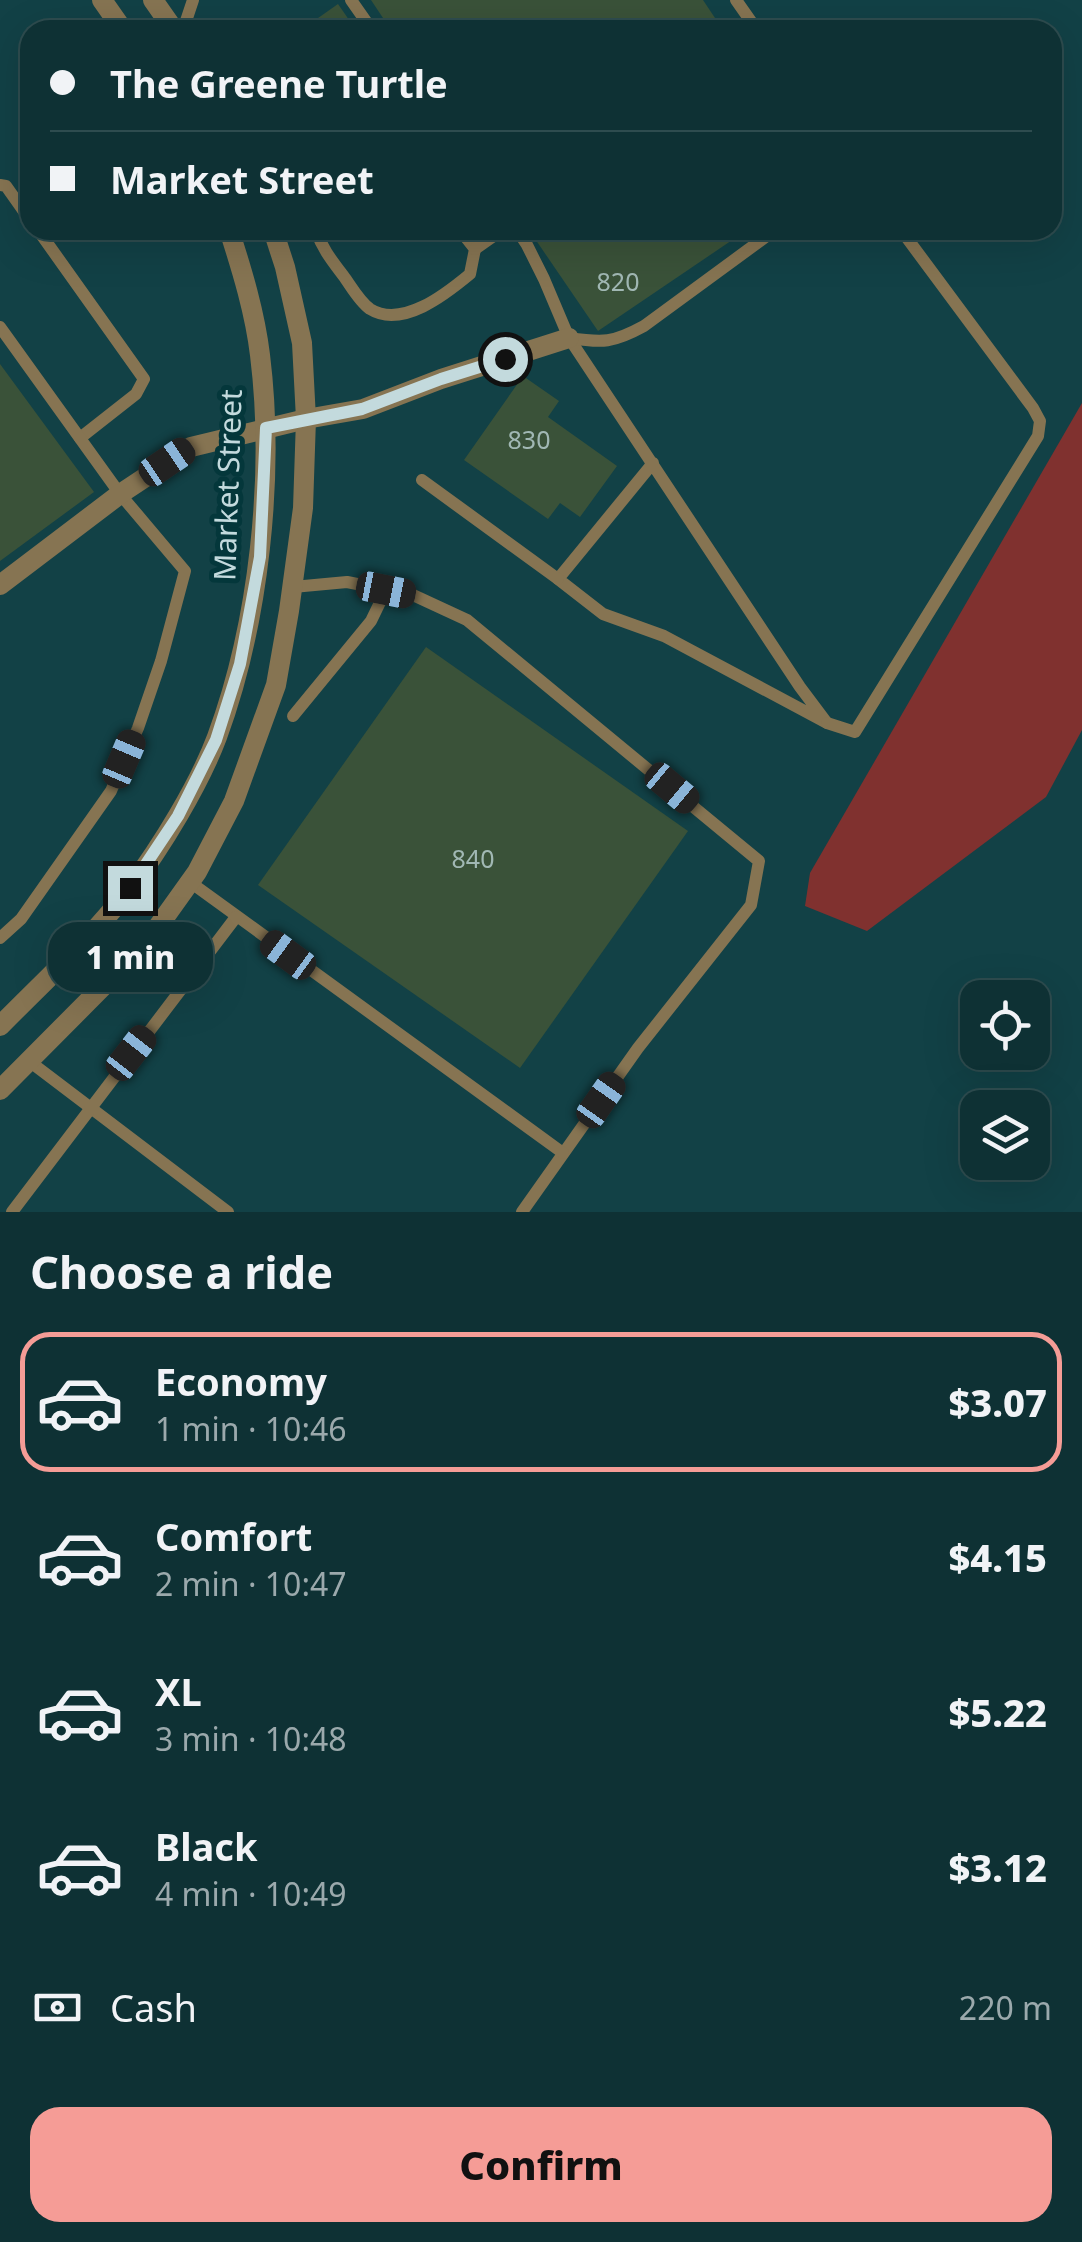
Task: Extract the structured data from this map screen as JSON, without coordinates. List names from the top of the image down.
{
  "streets": {
    "street": ["Market Street"]
  },
  "house_numbers": ["820", "830", "840"],
  "page": {
    "banner": ["The Greene Turtle", "Market Street"],
    "bubble": "1 min",
    "heading": "Choose a ride",
    "list": [
      {
        "name": "Economy",
        "note": "1 min · 10:46",
        "value": "$3.07"
      },
      {
        "name": "Comfort",
        "note": "2 min · 10:47",
        "value": "$4.15"
      },
      {
        "name": "XL",
        "note": "3 min · 10:48",
        "value": "$5.22"
      },
      {
        "name": "Black",
        "note": "4 min · 10:49",
        "value": "$3.12"
      }
    ],
    "pay": ["Cash", "220 m"],
    "buttons": "Confirm"
  }
}
